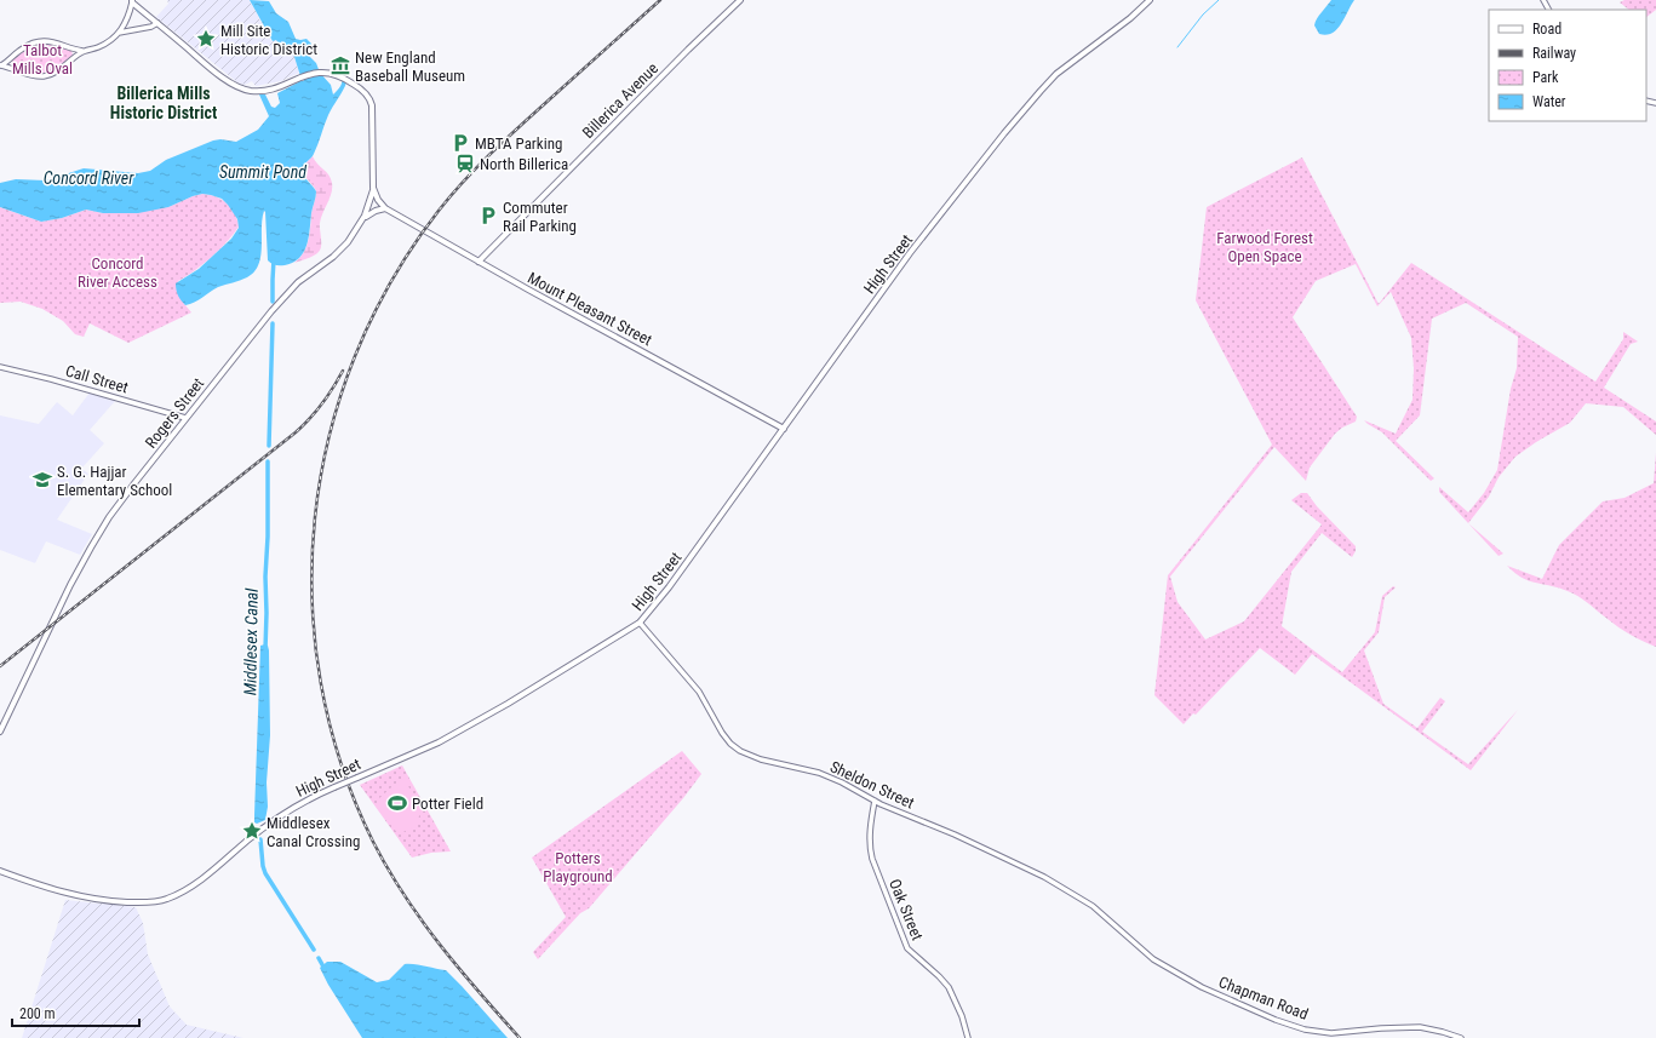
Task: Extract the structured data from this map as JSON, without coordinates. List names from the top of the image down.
{
  "streets": {
    "main road": [
      "Billerica Avenue",
      "High Street",
      "Mount Pleasant Street",
      "Rogers Street"
    ],
    "street": [
      "Call Street",
      "Sheldon Street",
      "Oak Street",
      "Chapman Road"
    ]
  },
  "crossings": [
    ["Billerica Avenue", "Mount Pleasant Street"],
    ["High Street", "Mount Pleasant Street"],
    ["High Street", "Sheldon Street"],
    ["Mount Pleasant Street", "Rogers Street"],
    ["Call Street", "Rogers Street"],
    ["Sheldon Street", "Oak Street"],
    ["Sheldon Street", "Chapman Road"]
  ],
  "districts": ["Billerica Mills Historic District"],
  "water": ["Summit Pond", "Concord River", "Middlesex Canal"],
  "parks": [
    "Talbot Mills Oval",
    "Farwood Forest Open Space",
    "Concord River Access",
    "Potters Playground"
  ],
  "places": {
    "place": ["Mill Site Historic District", "Middlesex Canal Crossing"],
    "museum": ["New England Baseball Museum"],
    "parking": ["MBTA Parking", "Commuter Rail Parking"],
    "station": ["North Billerica"],
    "school or university": ["S. G. Hajjar Elementary School"],
    "sports": ["Potter Field"]
  },
  "legend": [
    "Road",
    "Railway",
    "Park",
    "Water"
  ],
  "scale_bar": "200 m"
}
